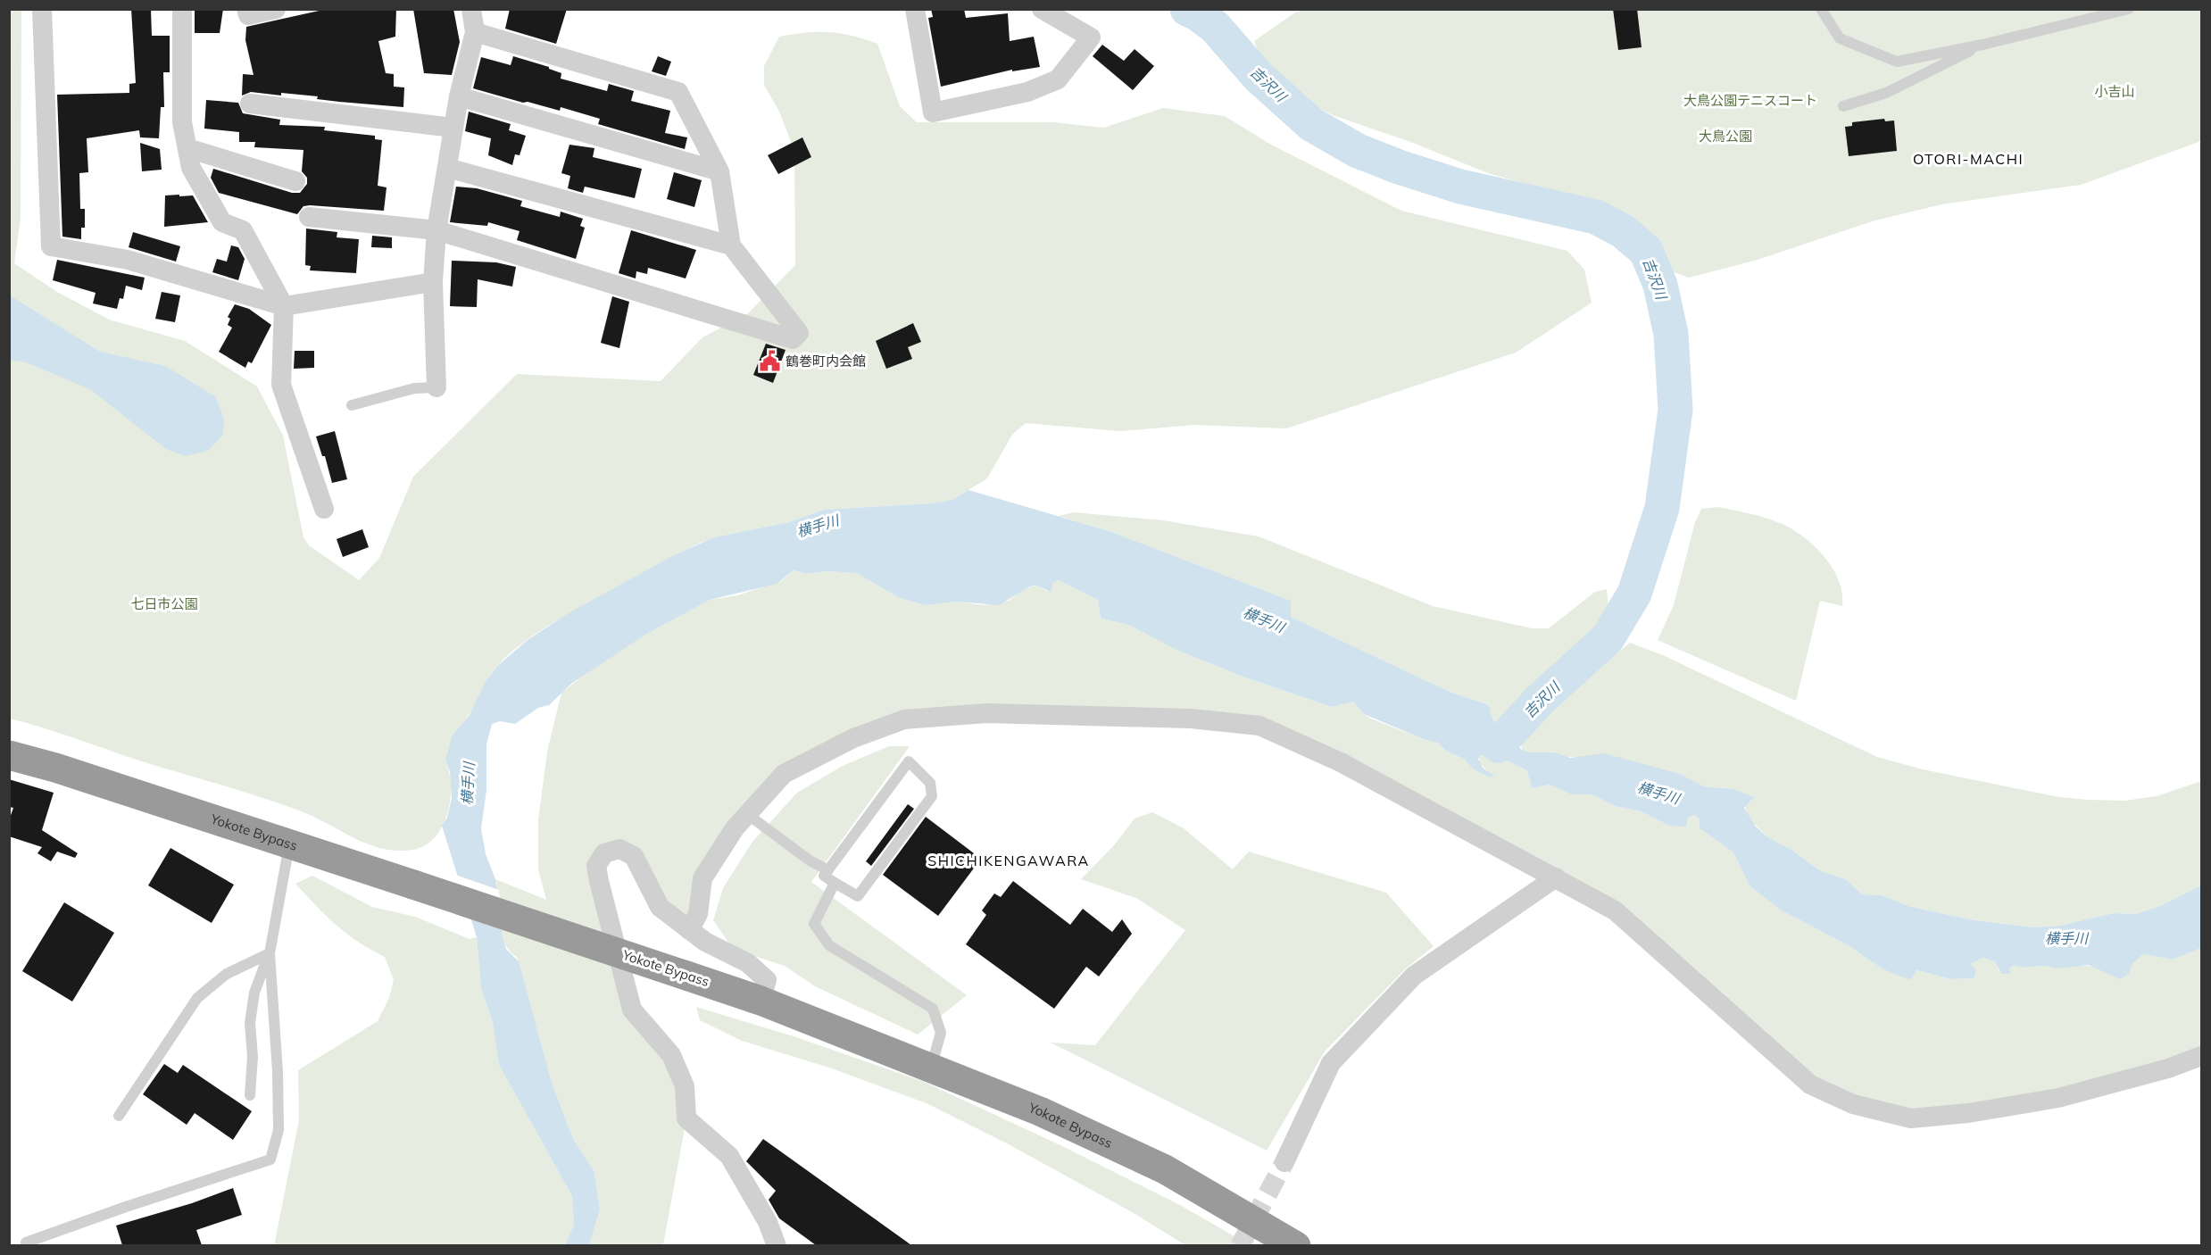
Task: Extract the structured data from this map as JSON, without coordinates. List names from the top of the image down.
{
  "streets": {
    "highway": ["Yokote Bypass"]
  },
  "districts": ["OTORI-MACHI", "SHICHIKENGAWARA"],
  "water": ["吉沢川", "横手川"],
  "parks": [
    "小吉山",
    "大鳥公園テニスコート",
    "大鳥公園",
    "七日市公園"
  ],
  "places": {
    "public building": ["鶴巻町内会館"]
  }
}
